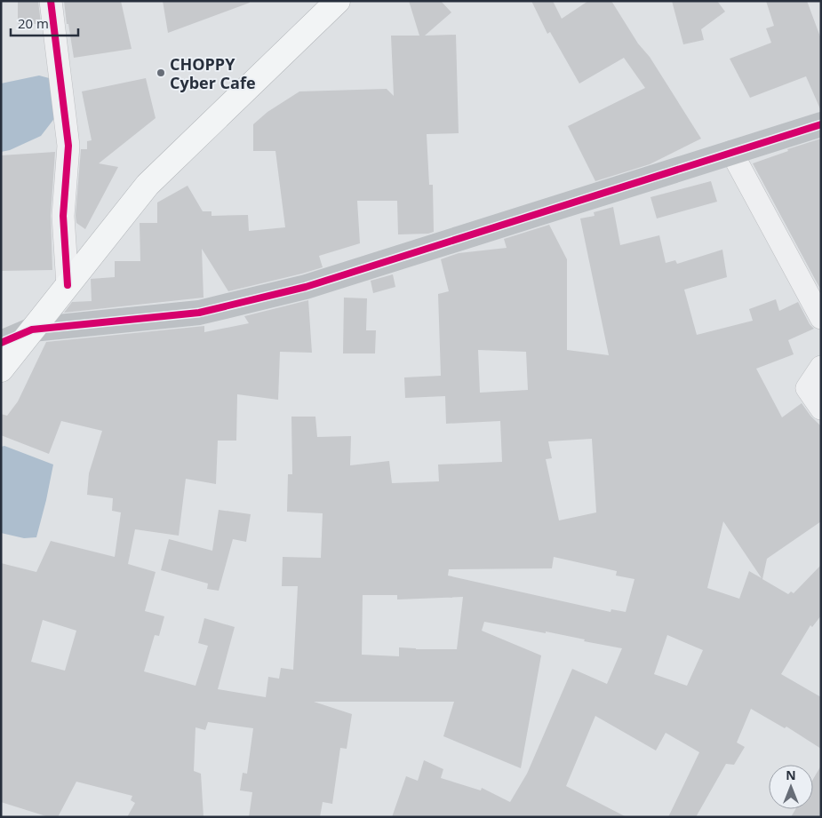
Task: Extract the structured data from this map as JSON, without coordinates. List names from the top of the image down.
{
  "places": ["CHOPPY Cyber Cafe"],
  "scale_bar": "20 m",
  "north": "top"
}
